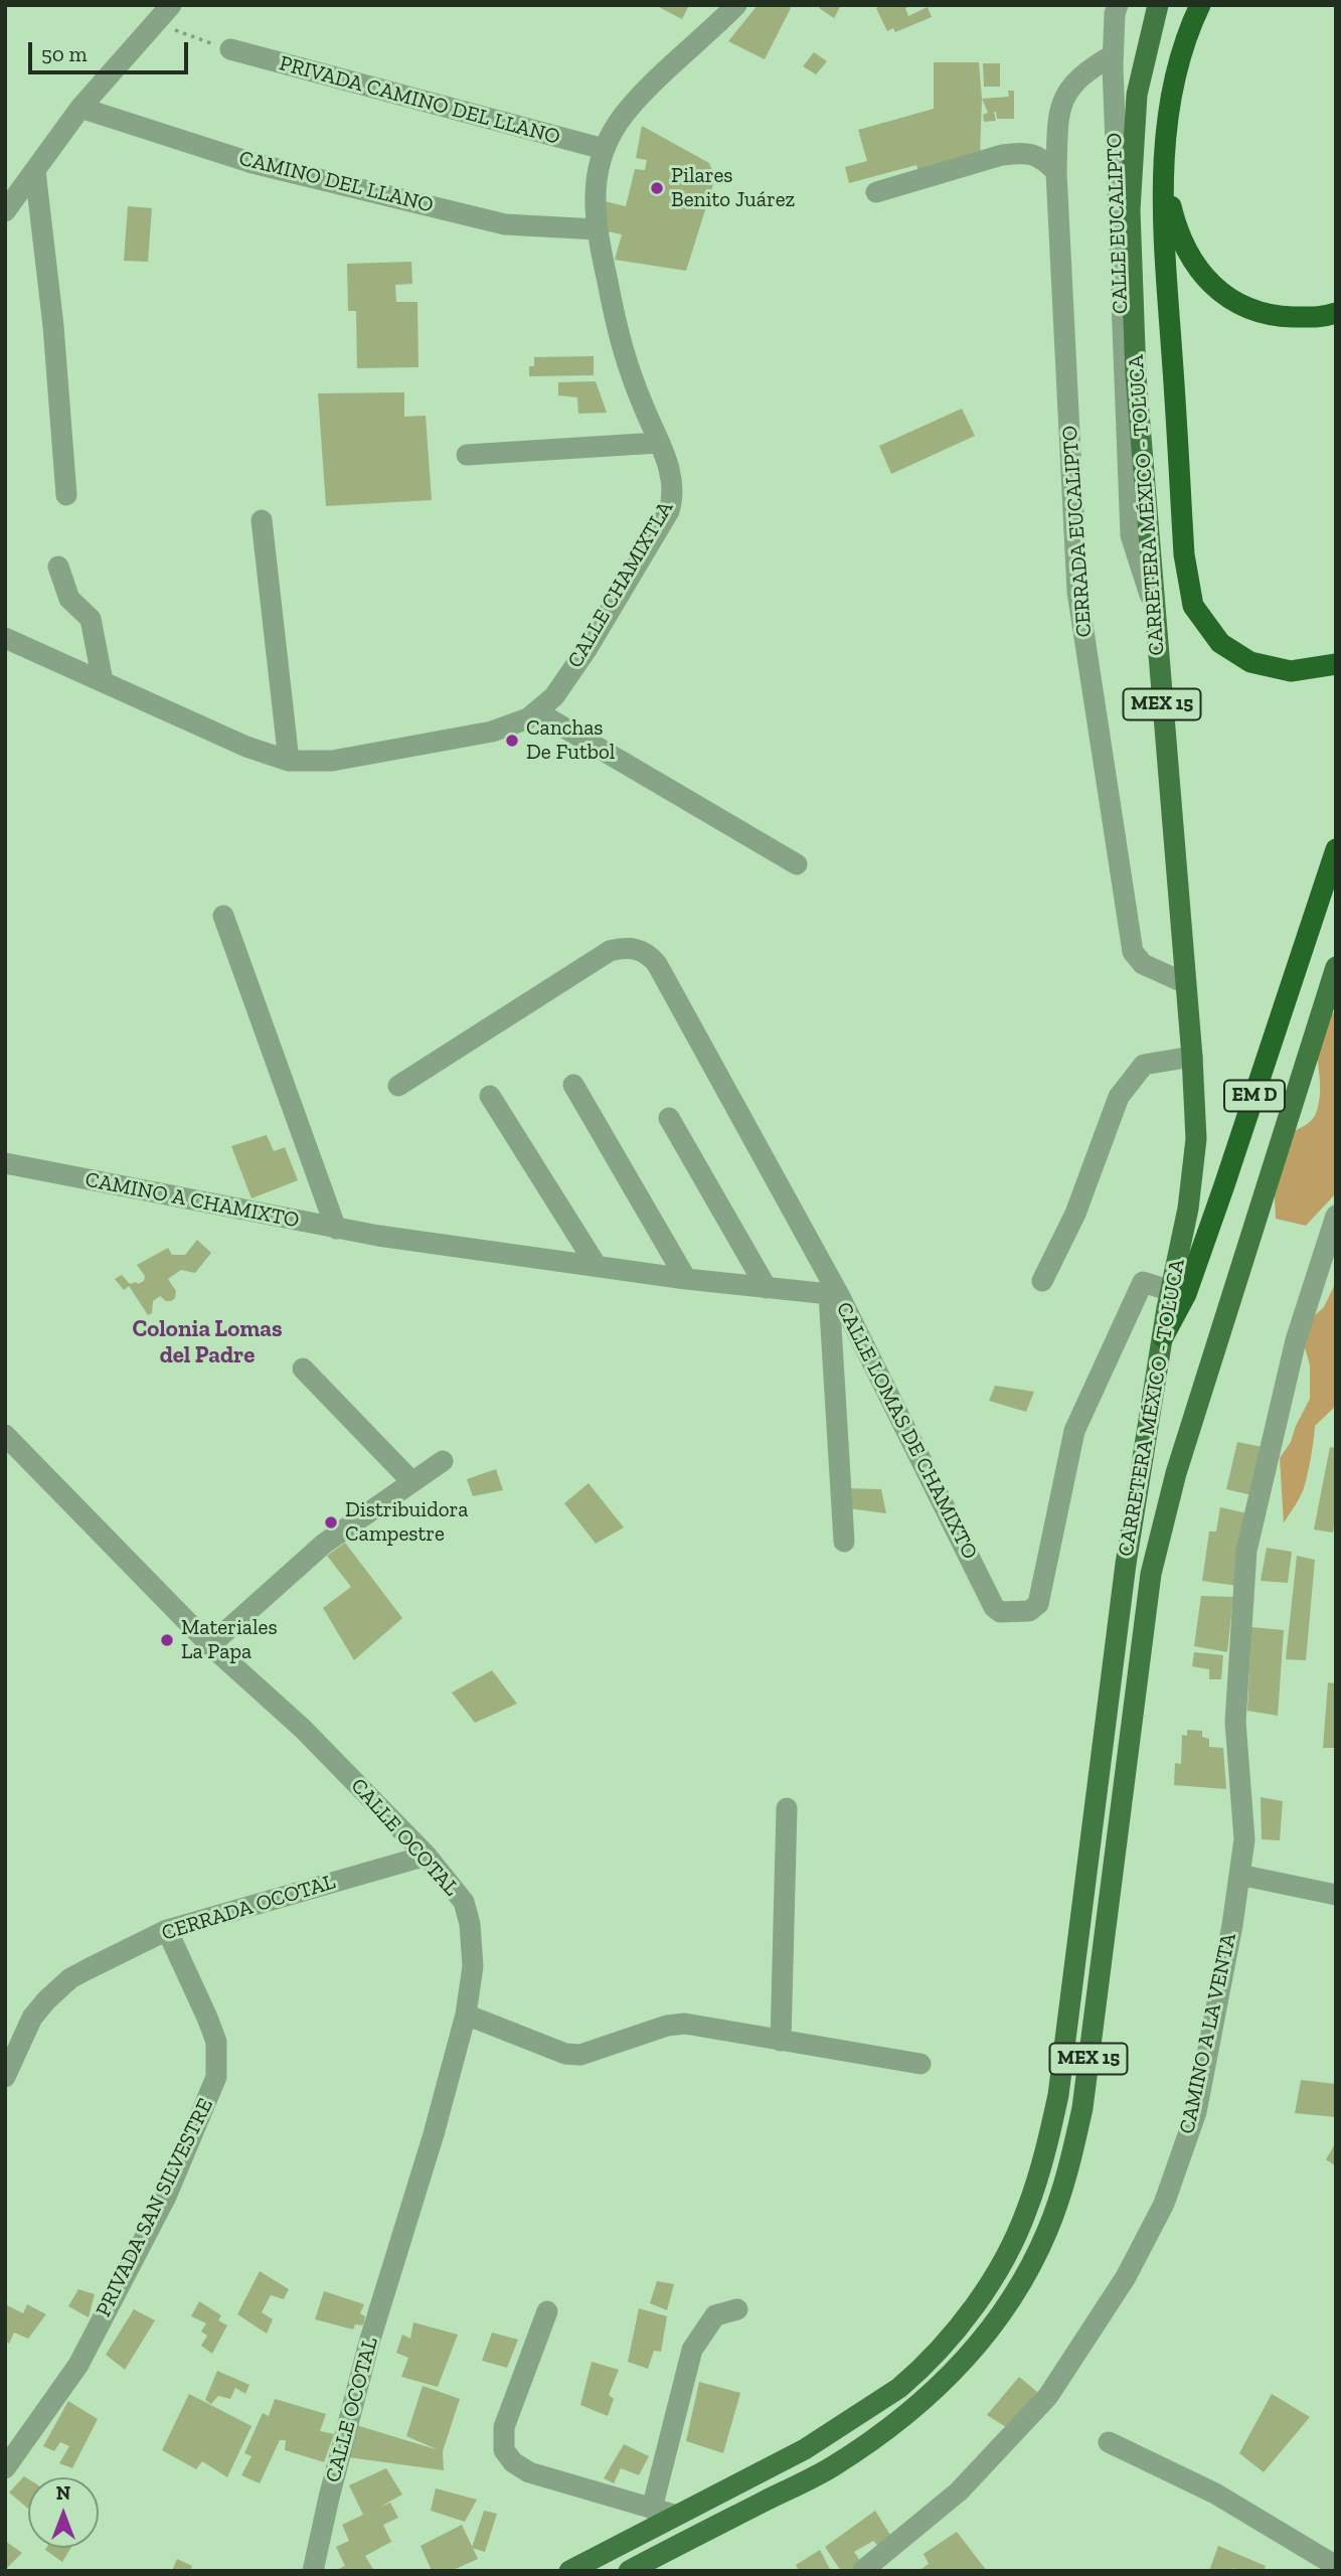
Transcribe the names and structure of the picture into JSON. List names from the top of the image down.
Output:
{
  "streets": {
    "highway": ["EM D"],
    "main road": ["CARRETERA MÉXICO - TOLUCA", "MEX 15"],
    "street": [
      "PRIVADA CAMINO DEL LLANO",
      "CAMINO DEL LLANO",
      "CALLE EUCALIPTO",
      "CERRADA EUCALIPTO",
      "CALLE CHAMIXTLA",
      "CAMINO A CHAMIXTO",
      "CALLE LOMAS DE CHAMIXTO",
      "CALLE OCOTAL",
      "CERRADA OCOTAL",
      "CAMINO A LA VENTA",
      "PRIVADA SAN SILVESTRE"
    ]
  },
  "crossings": [
    ["PRIVADA CAMINO DEL LLANO", "CALLE CHAMIXTLA"],
    ["CAMINO DEL LLANO", "CALLE CHAMIXTLA"],
    ["CALLE EUCALIPTO", "CARRETERA MÉXICO - TOLUCA"],
    ["CALLE EUCALIPTO", "CERRADA EUCALIPTO"],
    ["CARRETERA MÉXICO - TOLUCA", "CERRADA EUCALIPTO"],
    ["CARRETERA MÉXICO - TOLUCA", "EM D"],
    ["CARRETERA MÉXICO - TOLUCA", "CALLE LOMAS DE CHAMIXTO"],
    ["CAMINO A CHAMIXTO", "CALLE LOMAS DE CHAMIXTO"],
    ["CALLE OCOTAL", "CERRADA OCOTAL"],
    ["CERRADA OCOTAL", "PRIVADA SAN SILVESTRE"]
  ],
  "districts": ["Colonia Lomas del Padre"],
  "places": [
    "Pilares Benito Juárez",
    "Canchas De Futbol",
    "Distribuidora Campestre",
    "Materiales La Papa"
  ],
  "scale_bar": "50 m",
  "north": "top"
}
